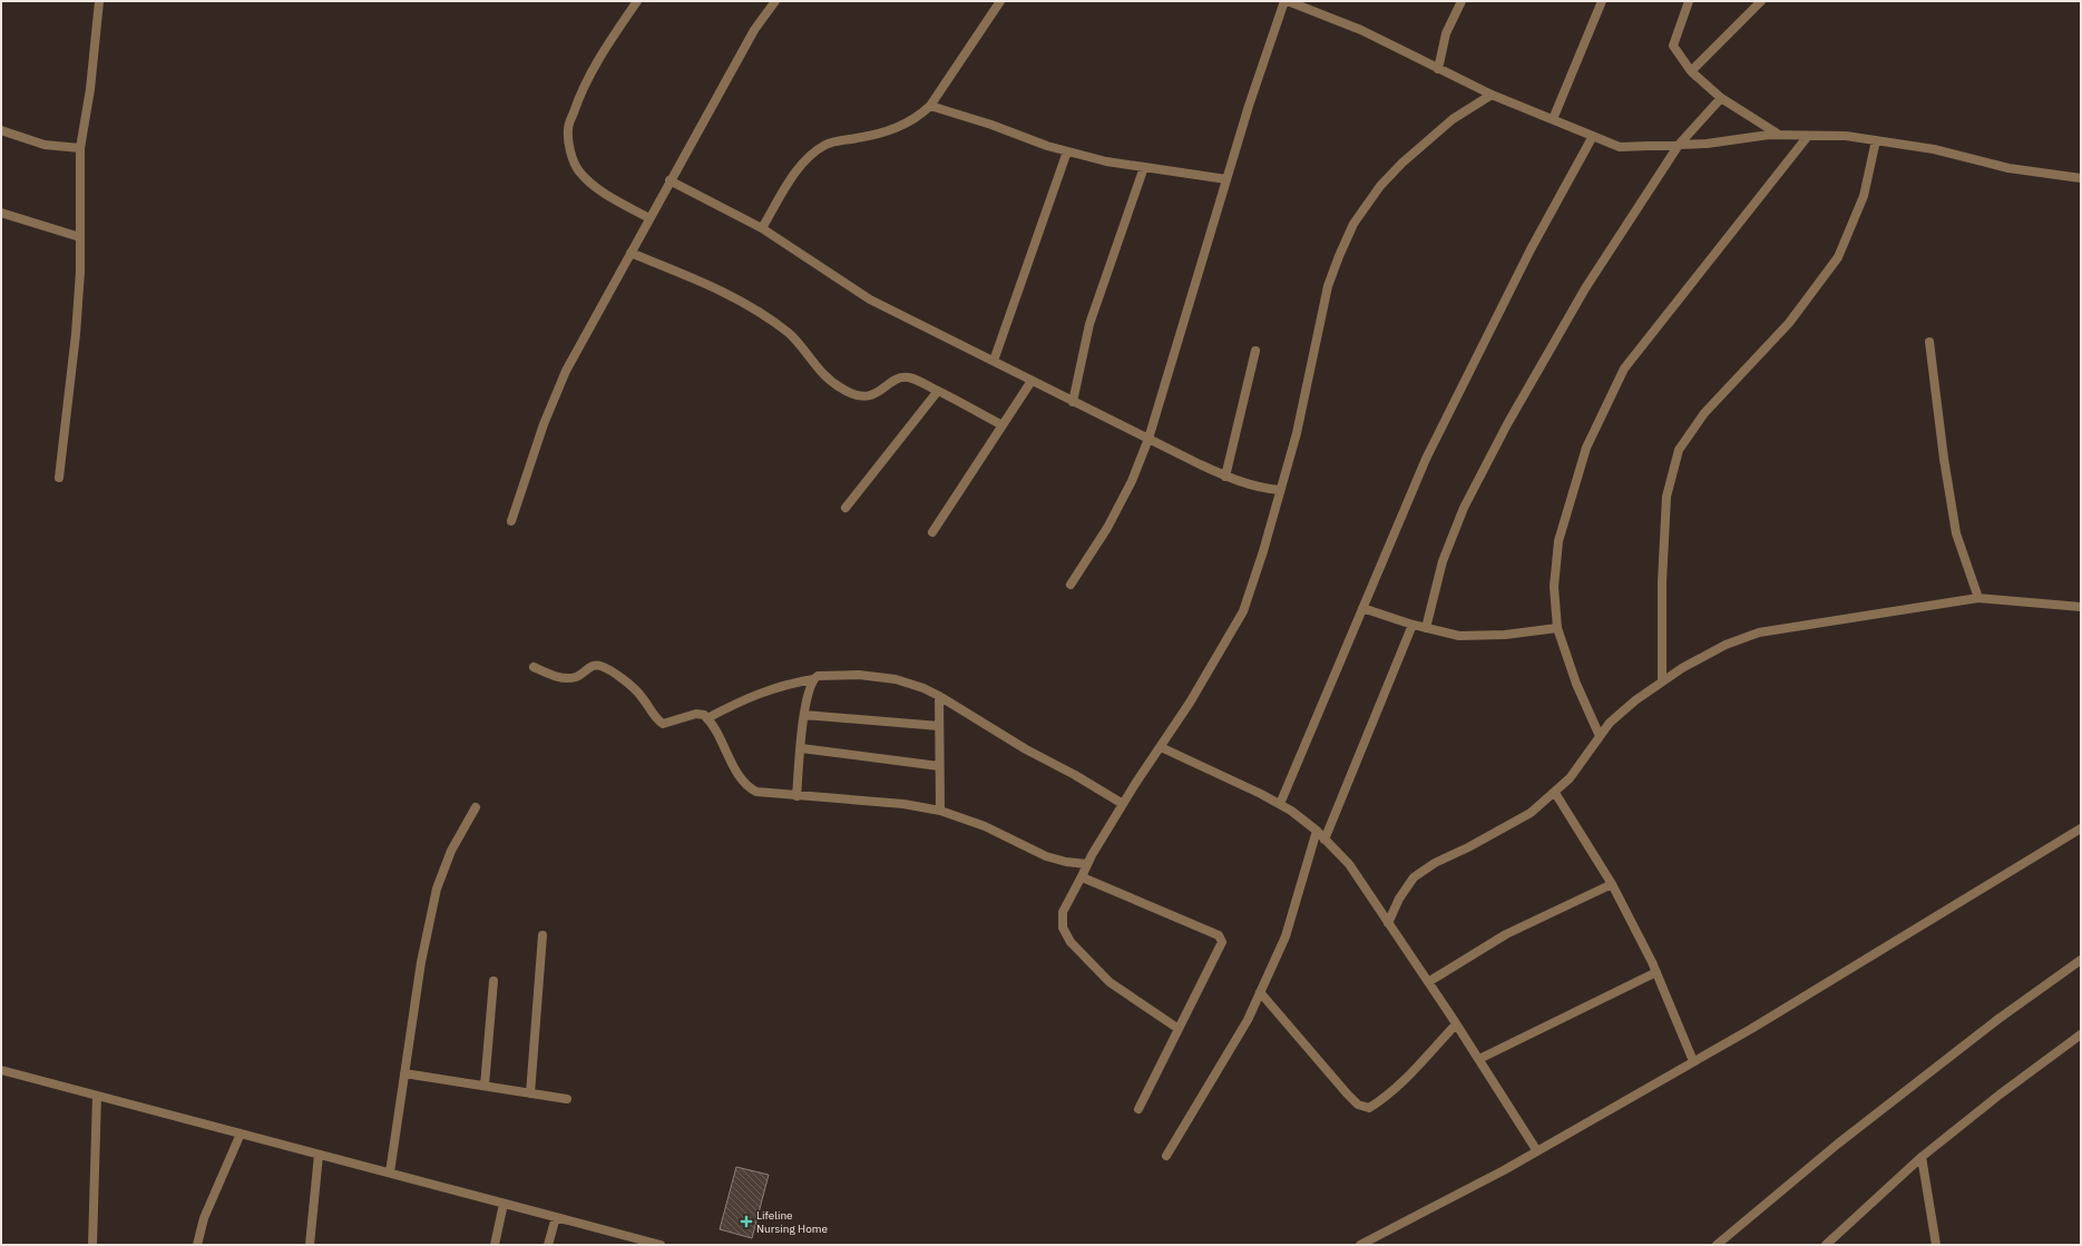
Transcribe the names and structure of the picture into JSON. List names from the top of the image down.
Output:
{
  "places": {
    "health": ["Lifeline Nursing Home"]
  }
}
